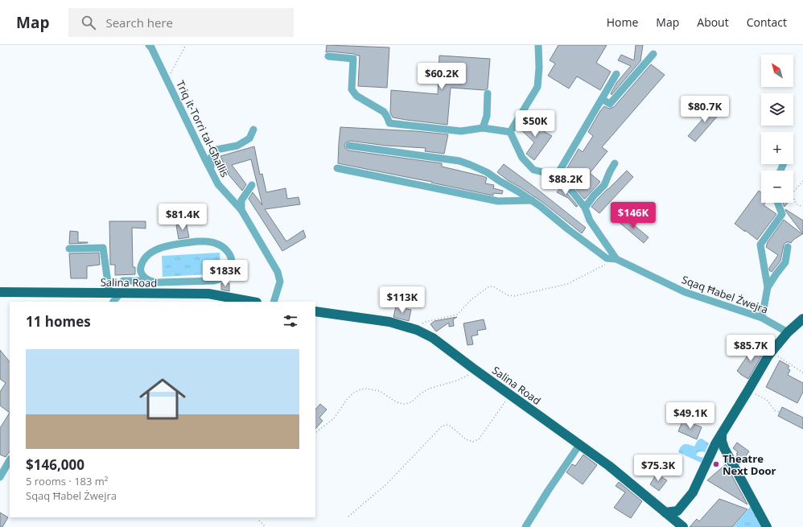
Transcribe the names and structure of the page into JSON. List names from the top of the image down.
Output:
{
  "streets": {
    "main road": ["Salina Road"],
    "street": ["Triq it-Torri tal-Għallis", "Sqaq Ħabel Żwejra"]
  },
  "places": ["Theatre Next Door"],
  "north": "top left",
  "page": {
    "header": "Map",
    "search": "Search here",
    "nav": [
      "Home",
      "Map",
      "About",
      "Contact"
    ],
    "map_buttons": ["+", "−"],
    "price": [
      "$60.2K",
      "$80.7K",
      "$50K",
      "$88.2K",
      "$146K",
      "$81.4K",
      "$183K",
      "$113K",
      "$85.7K",
      "$49.1K",
      "$75.3K"
    ],
    "heading": "11 homes",
    "list": [
      {
        "name": "$146,000",
        "note": "5 rooms · 183 m² · Sqaq Ħabel Żwejra"
      }
    ]
  }
}
